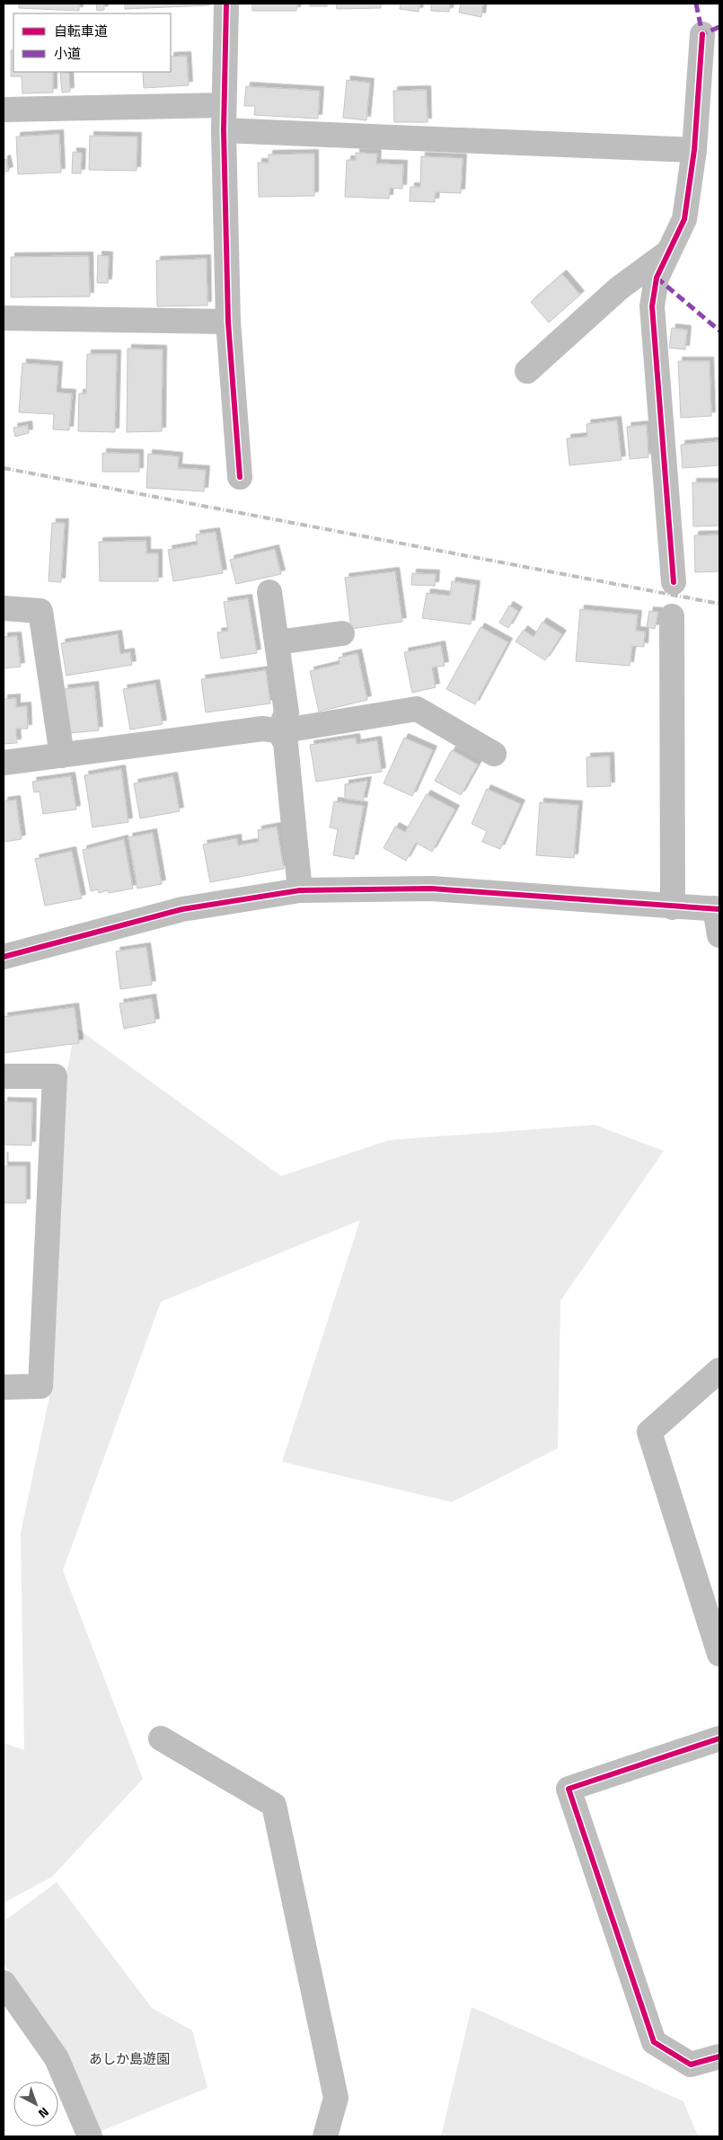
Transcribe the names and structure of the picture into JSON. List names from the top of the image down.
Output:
{
  "parks": ["あしか島遊園"],
  "legend": ["自転車道", "小道"],
  "north": "bottom right"
}
